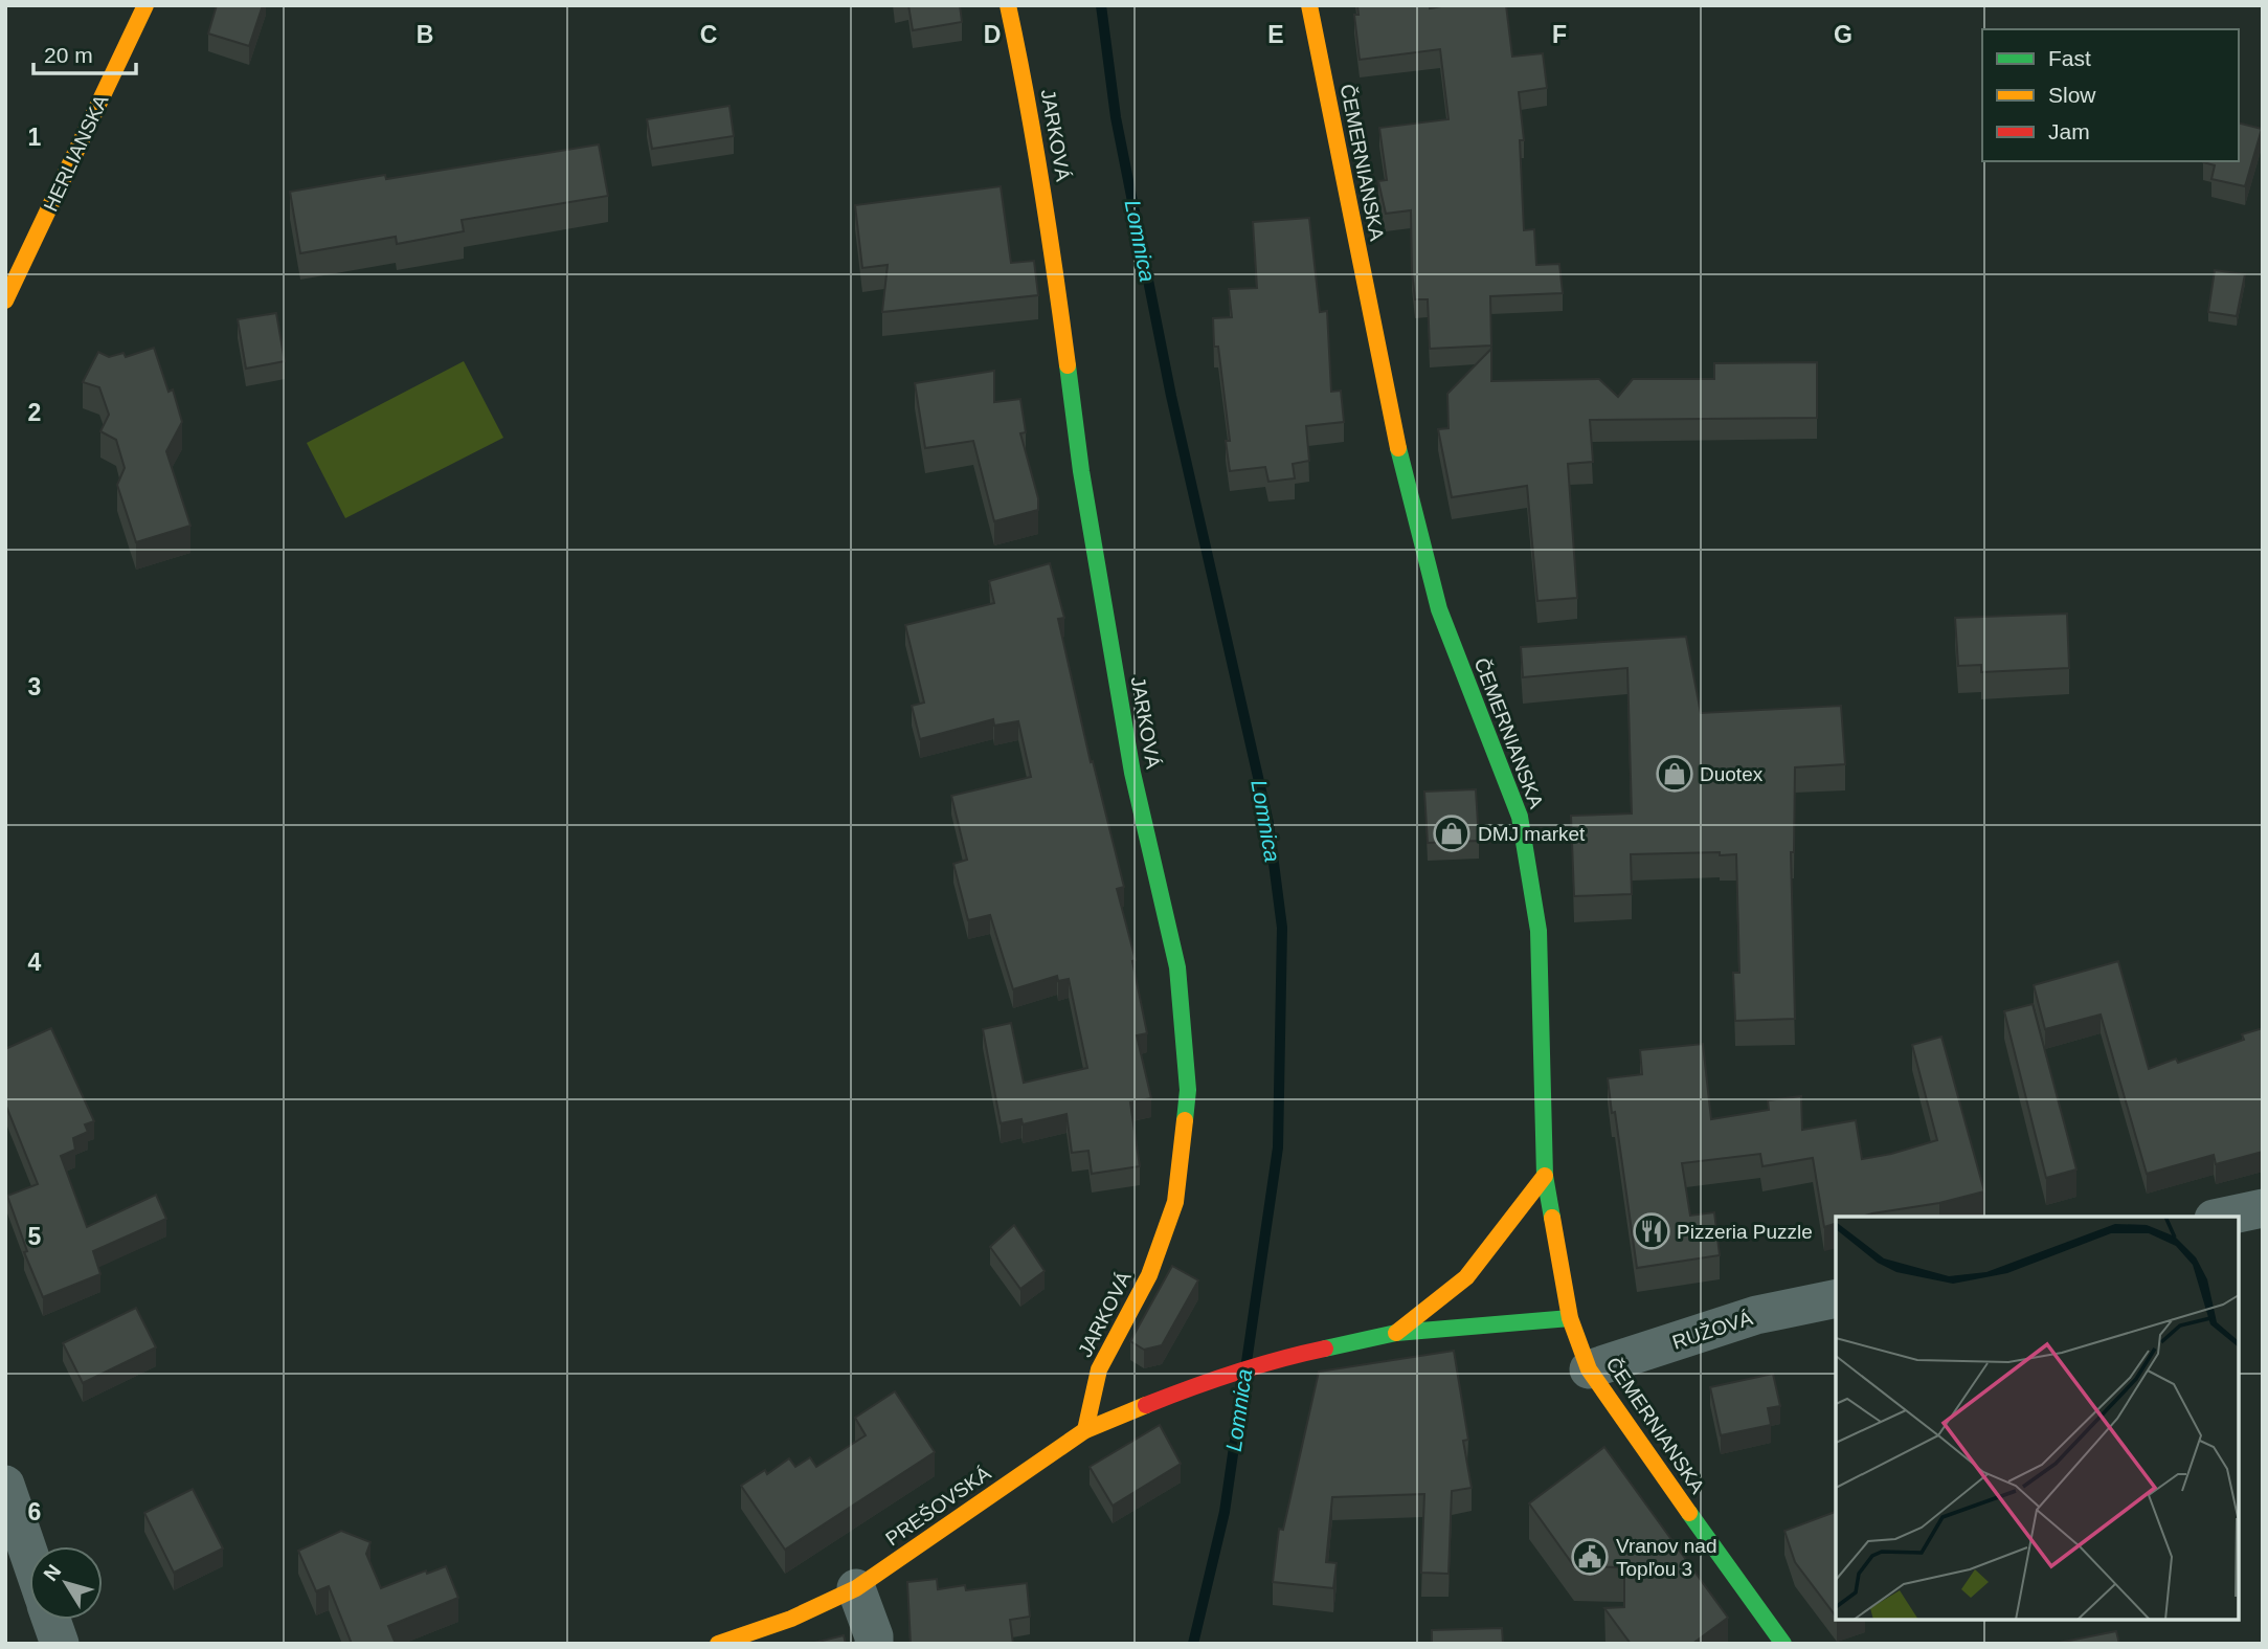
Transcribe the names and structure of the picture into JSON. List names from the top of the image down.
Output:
{
  "streets": {
    "main road": [
      "JARKOVÁ",
      "HERLIANSKA",
      "ČEMERNIANSKA",
      "PREŠOVSKÁ"
    ],
    "street": ["RUŽOVÁ"]
  },
  "crossings": [
    ["JARKOVÁ", "PREŠOVSKÁ"],
    ["ČEMERNIANSKA", "RUŽOVÁ"],
    ["ČEMERNIANSKA", "PREŠOVSKÁ"]
  ],
  "water": ["Lomnica"],
  "places": {
    "shop": ["Duotex", "DMJ market"],
    "restaurant": ["Pizzeria Puzzle"],
    "public building": ["Vranov nad Topľou 3"]
  },
  "legend": ["Fast", "Slow", "Jam"],
  "scale_bar": "20 m",
  "north": "top left",
  "grid": {
    "columns": [
      "B",
      "C",
      "D",
      "E",
      "F",
      "G"
    ],
    "rows": [
      "1",
      "2",
      "3",
      "4",
      "5",
      "6"
    ]
  }
}
